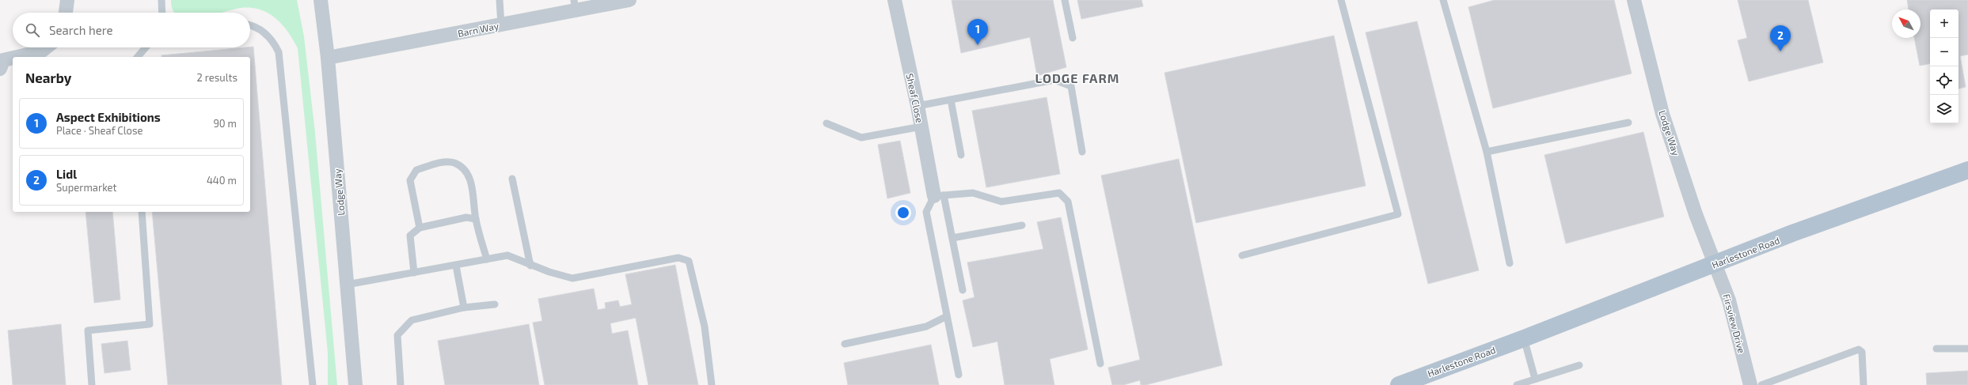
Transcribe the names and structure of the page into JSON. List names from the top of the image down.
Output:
{
  "streets": {
    "main road": ["Harlestone Road"],
    "street": [
      "Barn Way",
      "Sheaf Close",
      "Lodge Way",
      "Firsview Drive"
    ]
  },
  "crossings": [
    ["Barn Way", "Lodge Way"],
    ["Lodge Way", "Harlestone Road"],
    ["Lodge Way", "Firsview Drive"],
    ["Harlestone Road", "Firsview Drive"]
  ],
  "districts": ["LODGE FARM"],
  "north": "top left",
  "page": {
    "map_buttons": ["+", "−"],
    "search": "Search here",
    "pins": ["1", "2"],
    "heading": ["Nearby", "2 results"],
    "list": [
      {
        "mark": "1",
        "name": "Aspect Exhibitions",
        "note": "Place · Sheaf Close",
        "value": "90 m"
      },
      {
        "mark": "2",
        "name": "Lidl",
        "note": "Supermarket",
        "value": "440 m"
      }
    ]
  }
}
